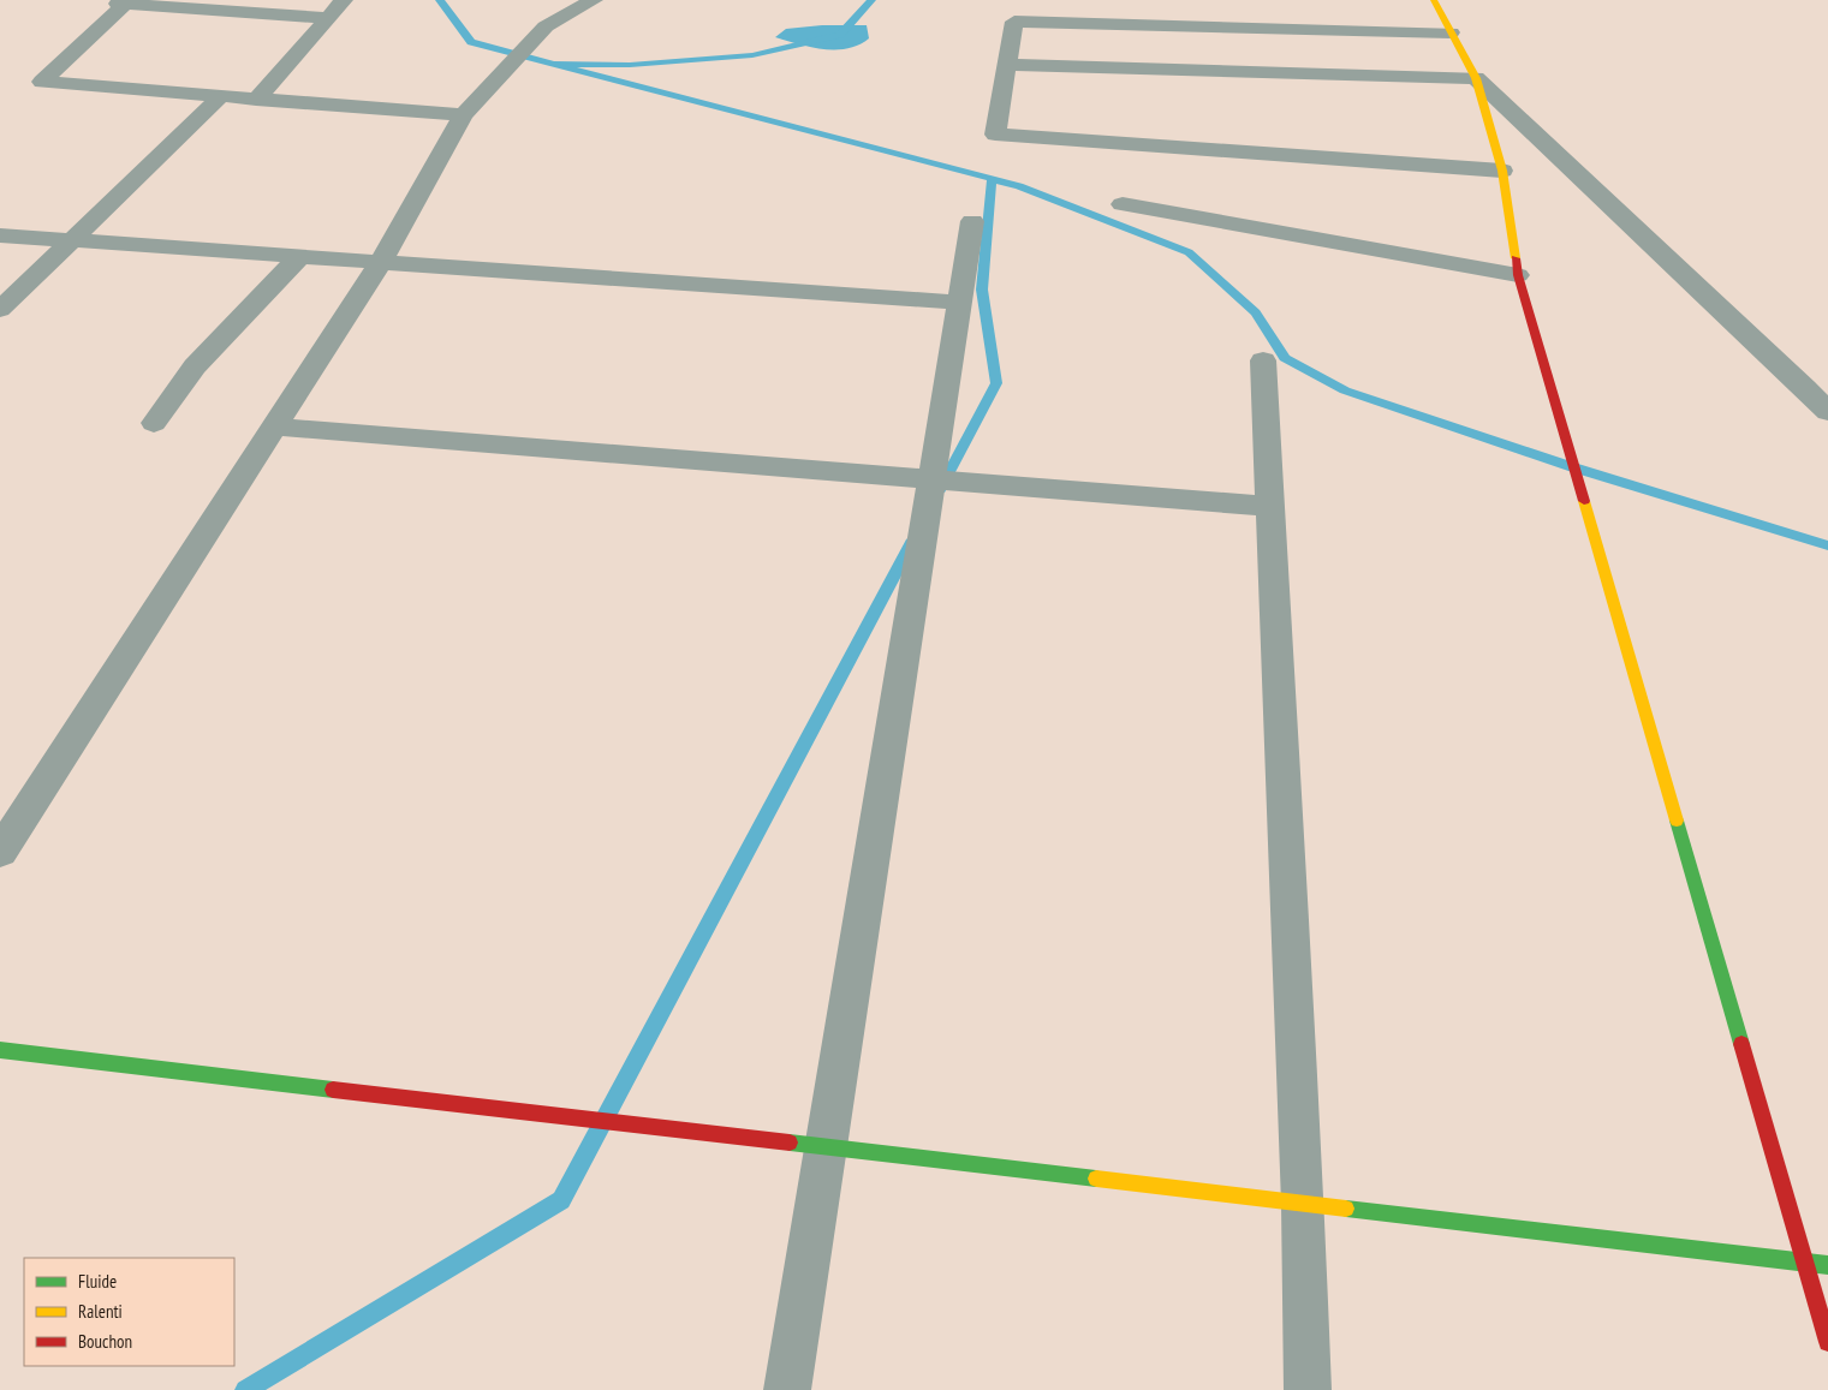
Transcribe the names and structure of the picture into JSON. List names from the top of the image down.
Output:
{
  "legend": ["Fluide", "Ralenti", "Bouchon"]
}
